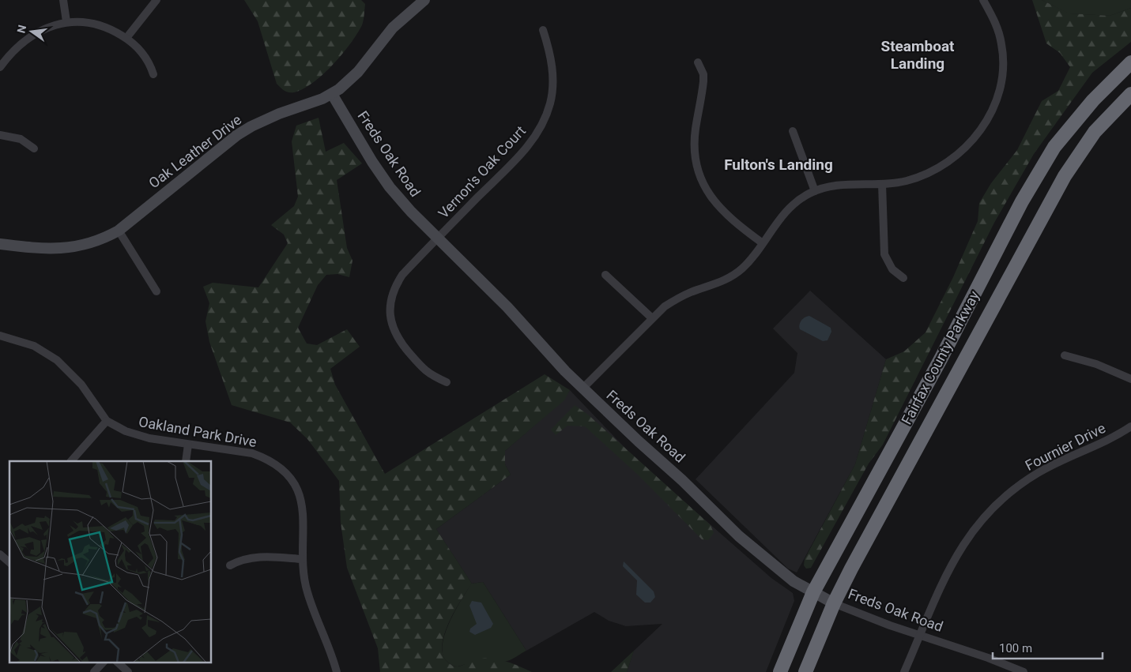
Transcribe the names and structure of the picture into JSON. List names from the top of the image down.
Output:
{
  "streets": {
    "highway": ["Fairfax County Parkway"],
    "street": [
      "Oak Leather Drive",
      "Freds Oak Road",
      "Vernon's Oak Court",
      "Oakland Park Drive",
      "Fournier Drive"
    ]
  },
  "crossings": [
    ["Oak Leather Drive", "Freds Oak Road"],
    ["Freds Oak Road", "Vernon's Oak Court"],
    ["Freds Oak Road", "Fairfax County Parkway"],
    ["Freds Oak Road", "Fournier Drive"]
  ],
  "districts": ["Steamboat Landing", "Fulton's Landing"],
  "scale_bar": "100 m",
  "north": "left"
}
